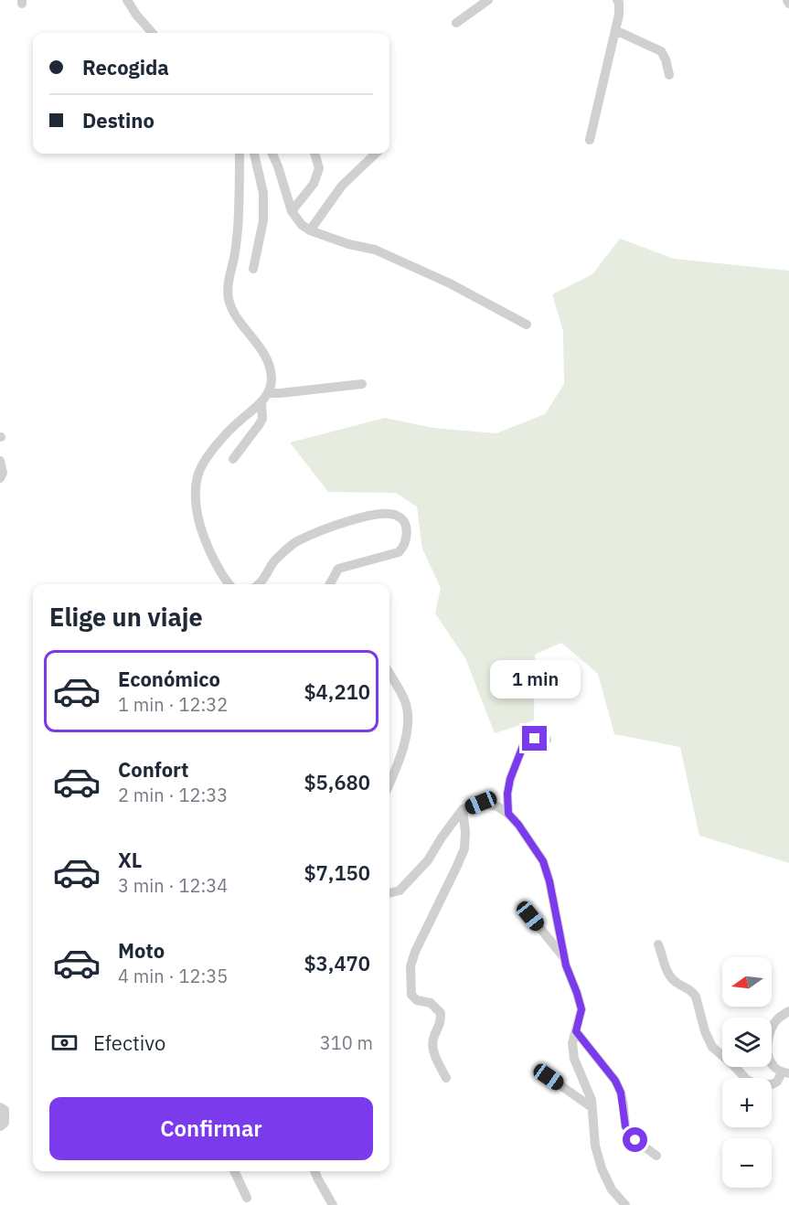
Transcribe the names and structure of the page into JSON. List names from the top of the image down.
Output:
{
  "north": "left",
  "page": {
    "banner": ["Recogida", "Destino"],
    "heading": "Elige un viaje",
    "list": [
      {
        "name": "Económico",
        "note": "1 min · 12:32",
        "value": "$4,210"
      },
      {
        "name": "Confort",
        "note": "2 min · 12:33",
        "value": "$5,680"
      },
      {
        "name": "XL",
        "note": "3 min · 12:34",
        "value": "$7,150"
      },
      {
        "name": "Moto",
        "note": "4 min · 12:35",
        "value": "$3,470"
      }
    ],
    "bubble": "1 min",
    "map_buttons": ["+", "−"],
    "pay": ["Efectivo", "310 m"],
    "buttons": "Confirmar"
  }
}
